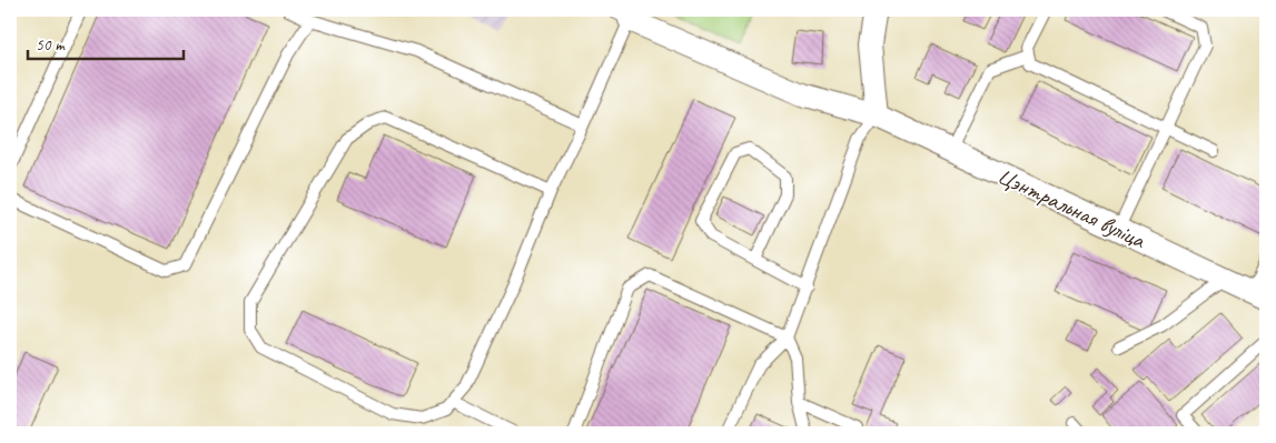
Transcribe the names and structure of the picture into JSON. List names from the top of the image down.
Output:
{
  "streets": {
    "street": ["Цэнтральная вуліца"]
  },
  "scale_bar": "50 m"
}
